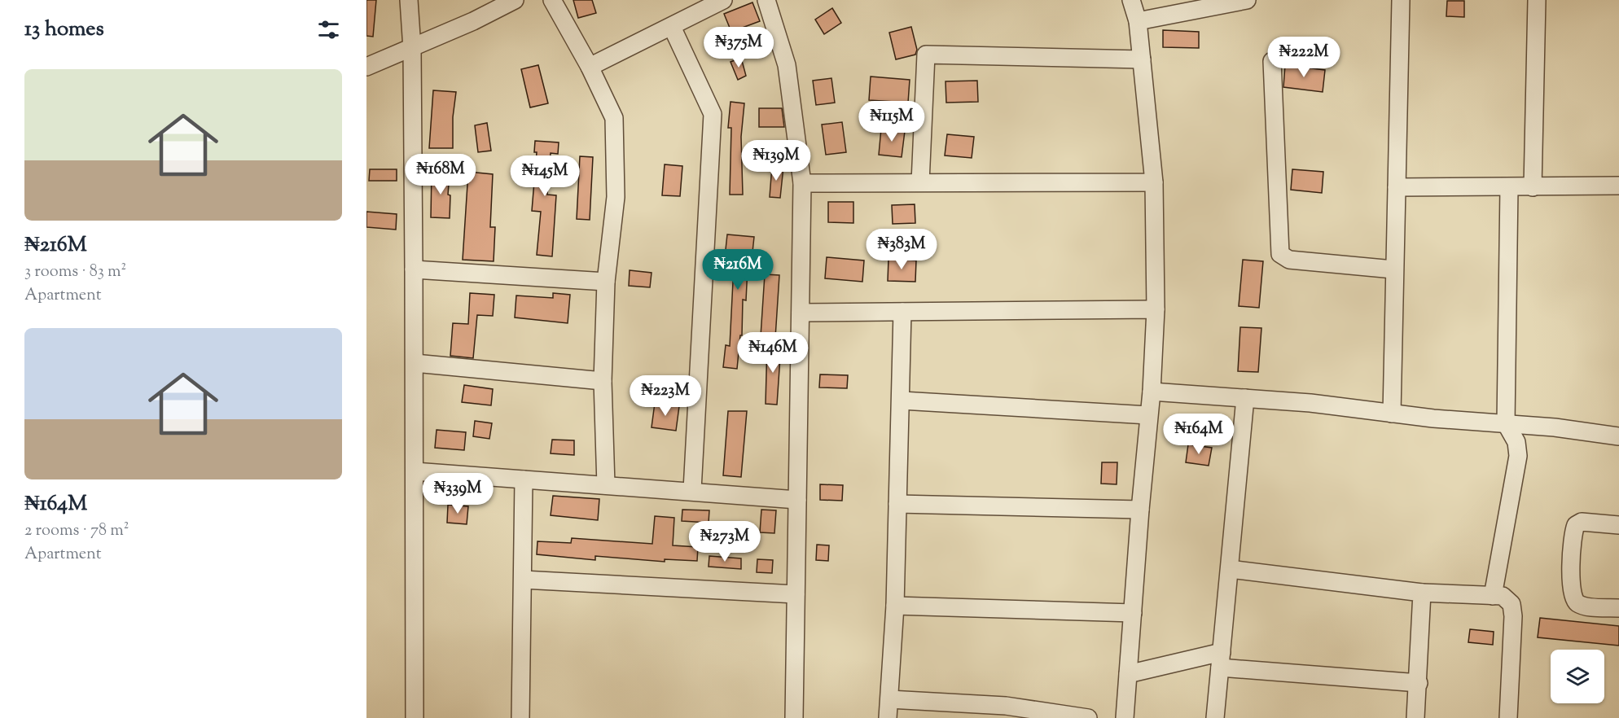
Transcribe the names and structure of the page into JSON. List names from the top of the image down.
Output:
{
  "page": {
    "heading": "13 homes",
    "price": [
      "₦375M",
      "₦222M",
      "₦115M",
      "₦139M",
      "₦168M",
      "₦145M",
      "₦383M",
      "₦216M",
      "₦146M",
      "₦223M",
      "₦164M",
      "₦339M",
      "₦273M"
    ],
    "list": [
      {
        "name": "₦216M",
        "note": "3 rooms · 83 m² · Apartment"
      },
      {
        "name": "₦164M",
        "note": "2 rooms · 78 m² · Apartment"
      }
    ]
  }
}
